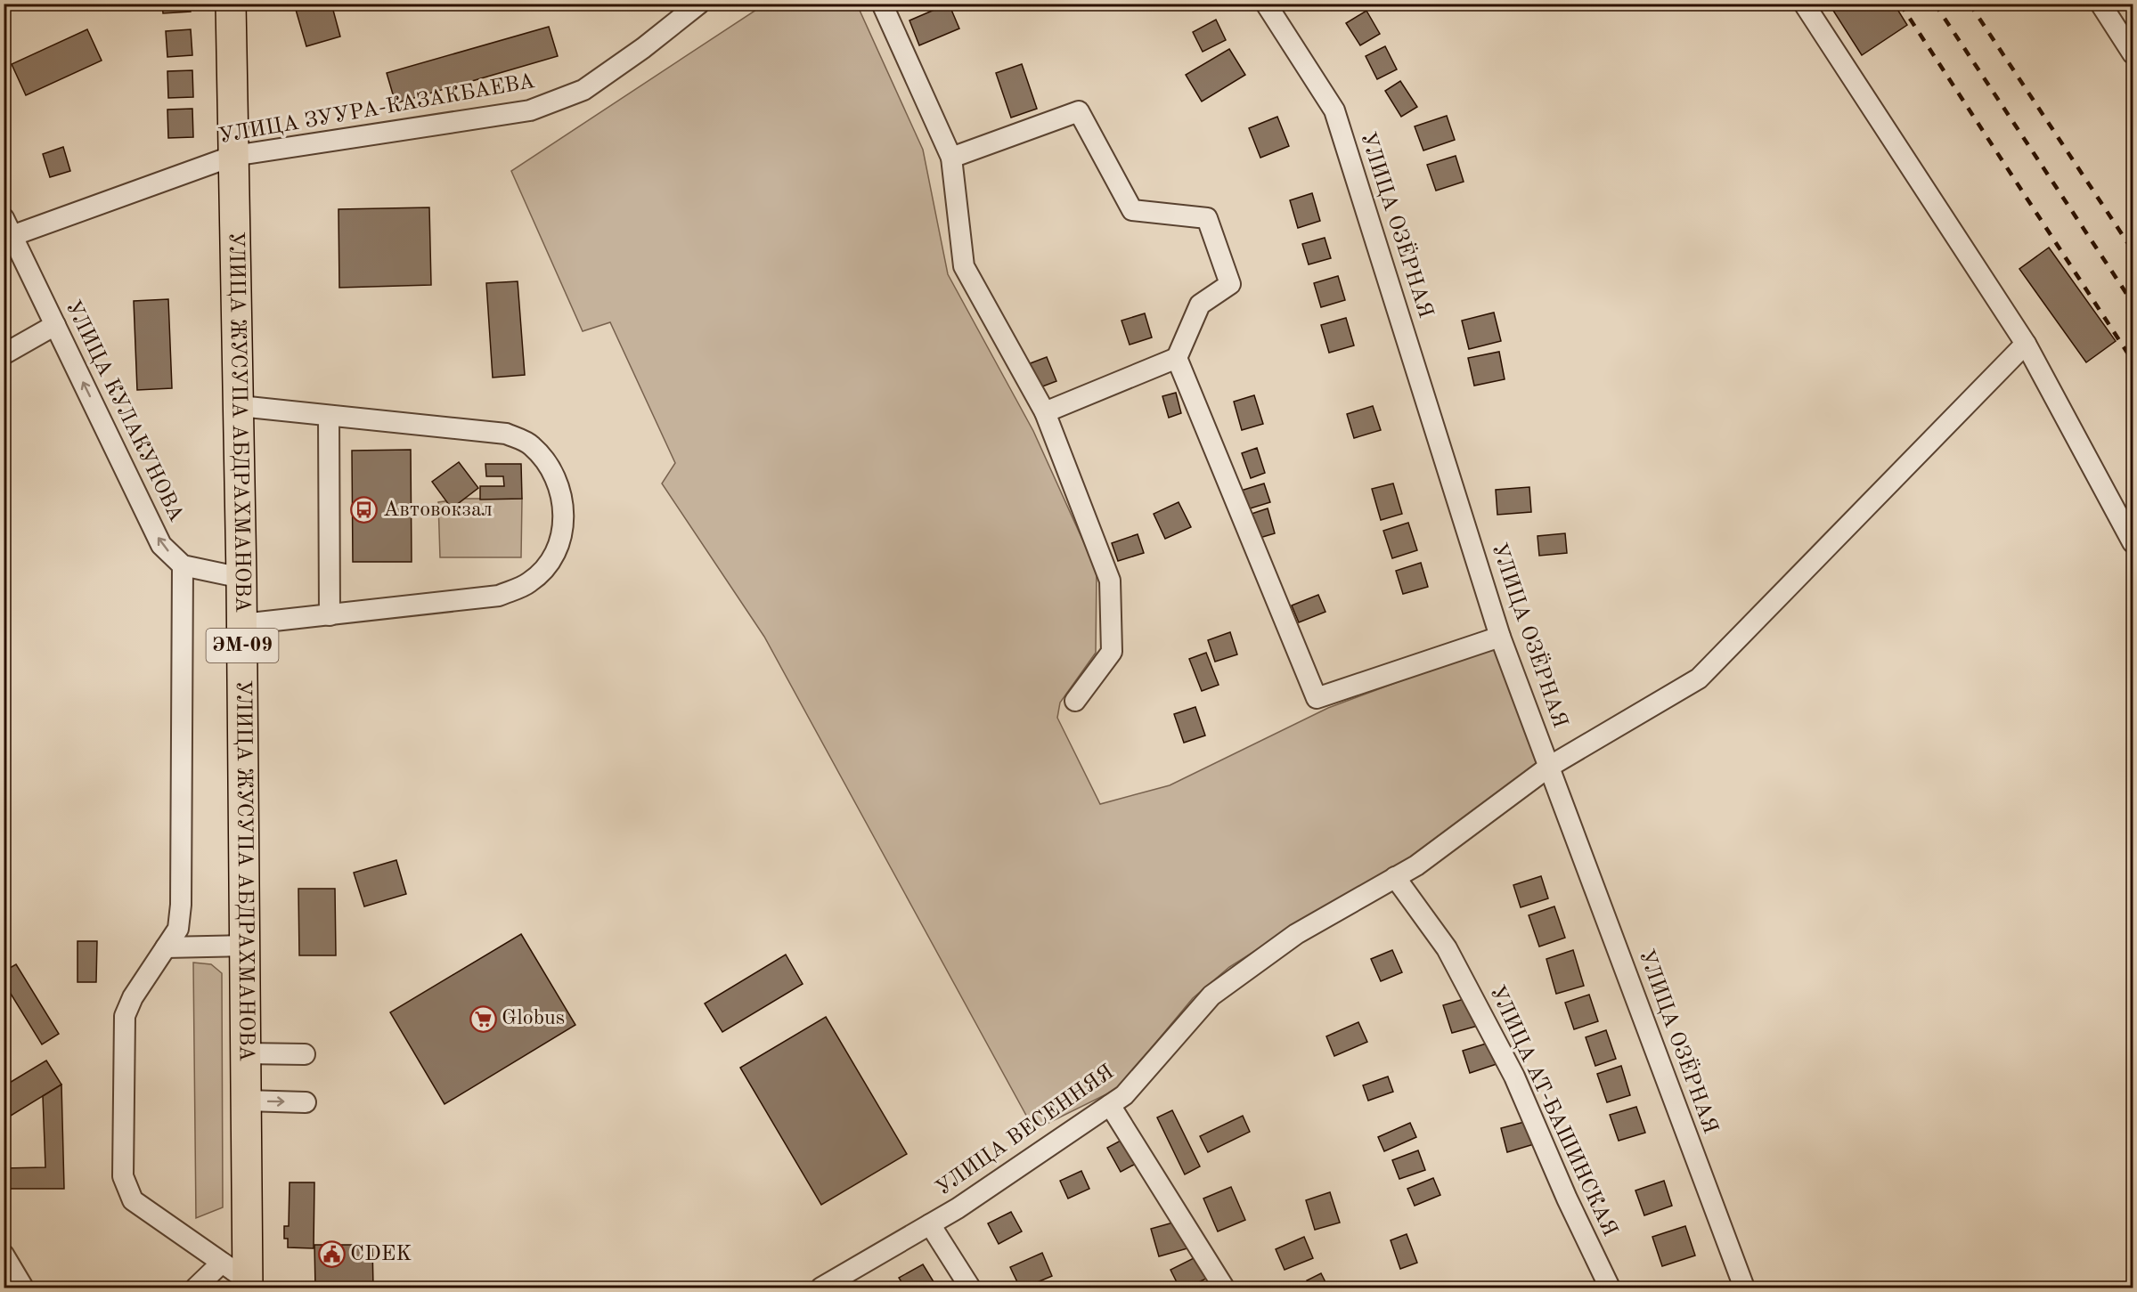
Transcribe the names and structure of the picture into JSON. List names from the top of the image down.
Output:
{
  "streets": {
    "highway": ["УЛИЦА ЖУСУПА АБДРАХМАНОВА", "ЭМ-09"],
    "street": [
      "УЛИЦА ЗУУРА-КАЗАКБАЕВА",
      "УЛИЦА ОЗЁРНАЯ",
      "УЛИЦА КУЛАКУНОВА",
      "УЛИЦА АТ-БАШИНСКАЯ",
      "УЛИЦА ВЕСЕННЯЯ"
    ]
  },
  "crossings": [
    ["УЛИЦА ЗУУРА-КАЗАКБАЕВА", "УЛИЦА КУЛАКУНОВА"],
    ["УЛИЦА ЗУУРА-КАЗАКБАЕВА", "УЛИЦА ЖУСУПА АБДРАХМАНОВА"],
    ["УЛИЦА ОЗЁРНАЯ", "УЛИЦА ВЕСЕННЯЯ"],
    ["УЛИЦА АТ-БАШИНСКАЯ", "УЛИЦА ВЕСЕННЯЯ"]
  ],
  "one_way": ["УЛИЦА КУЛАКУНОВА"],
  "places": {
    "bus stop": ["Автовокзал"],
    "supermarket": ["Globus"],
    "public building": ["CDEK"]
  }
}
